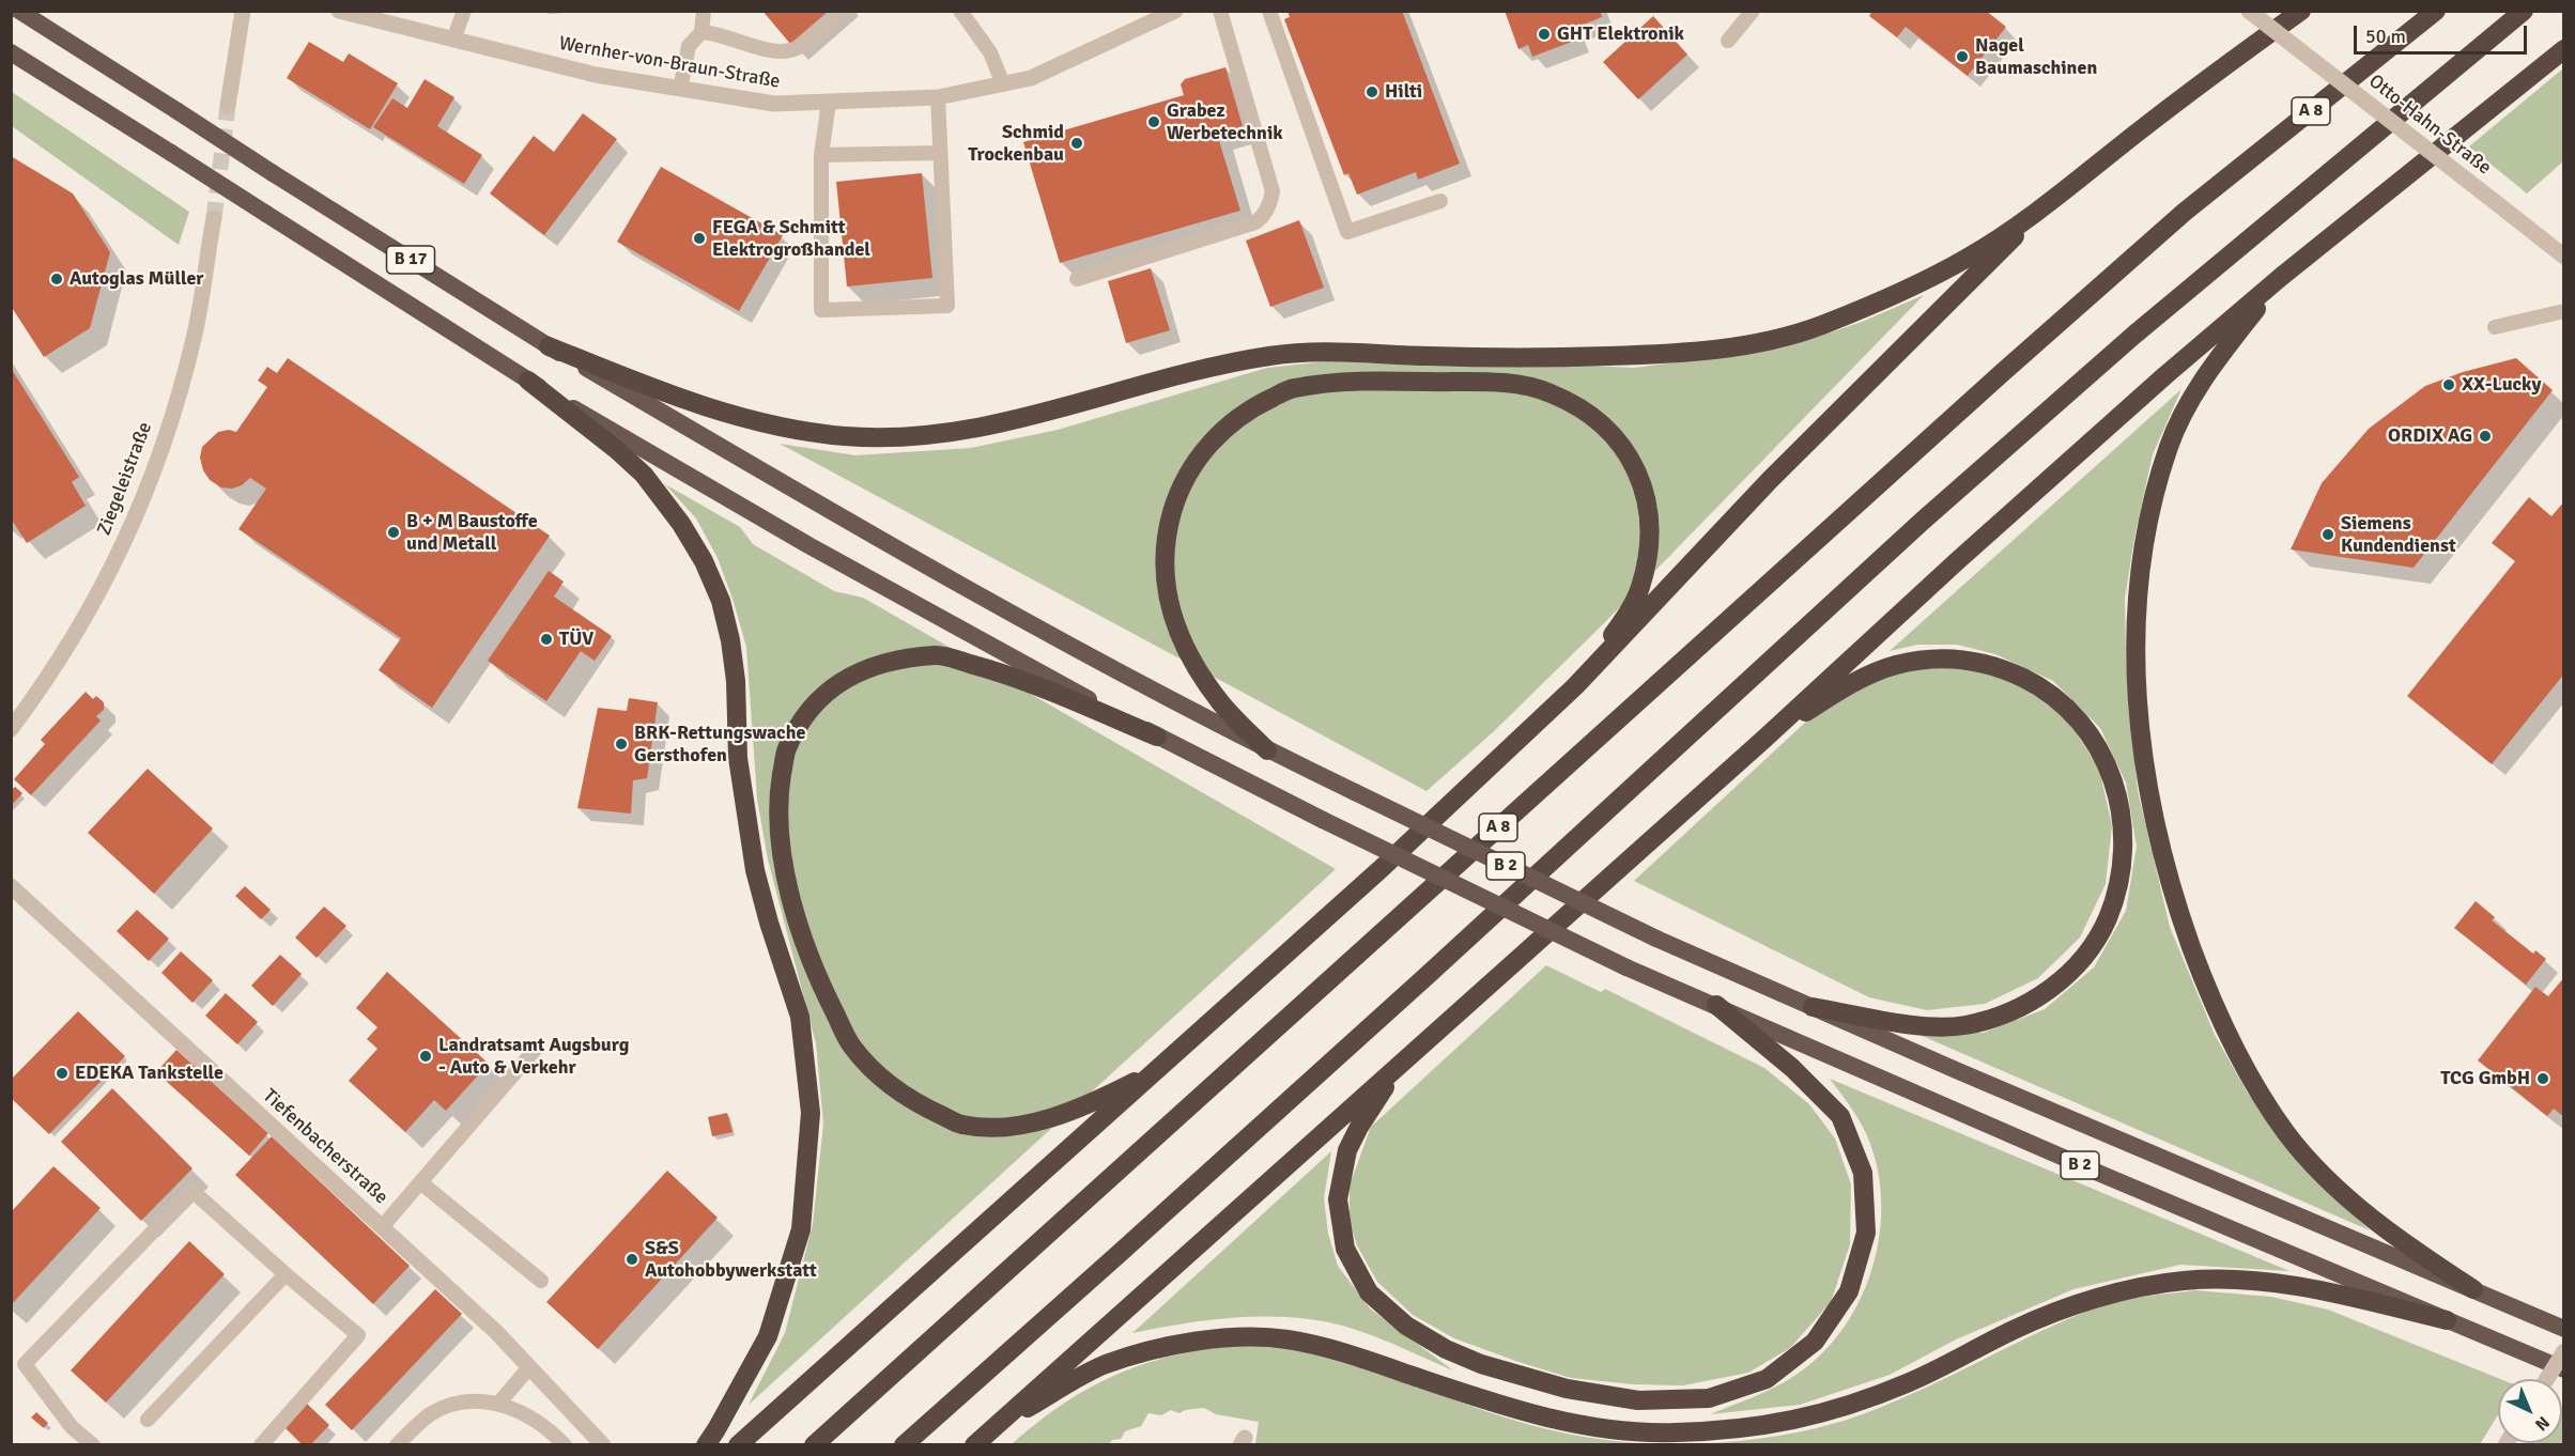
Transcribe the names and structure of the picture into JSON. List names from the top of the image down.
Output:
{
  "streets": {
    "highway": ["A 8", "B 17", "B 2"],
    "street": [
      "Wernher-von-Braun-Straße",
      "Otto-Hahn-Straße",
      "Ziegeleistraße",
      "Tiefenbacherstraße"
    ]
  },
  "places": [
    "GHT Elektronik",
    "Nagel Baumaschinen",
    "Hilti",
    "Grabez Werbetechnik",
    "Schmid Trockenbau",
    "FEGA & Schmitt Elektrogroßhandel",
    "Autoglas Müller",
    "XX-Lucky",
    "ORDIX AG",
    "B + M Baustoffe und Metall",
    "Siemens Kundendienst",
    "TÜV",
    "BRK-Rettungswache Gersthofen",
    "Landratsamt Augsburg - Auto & Verkehr",
    "EDEKA Tankstelle",
    "TCG GmbH",
    "S&S Autohobbywerkstatt"
  ],
  "scale_bar": "50 m",
  "north": "bottom right"
}
